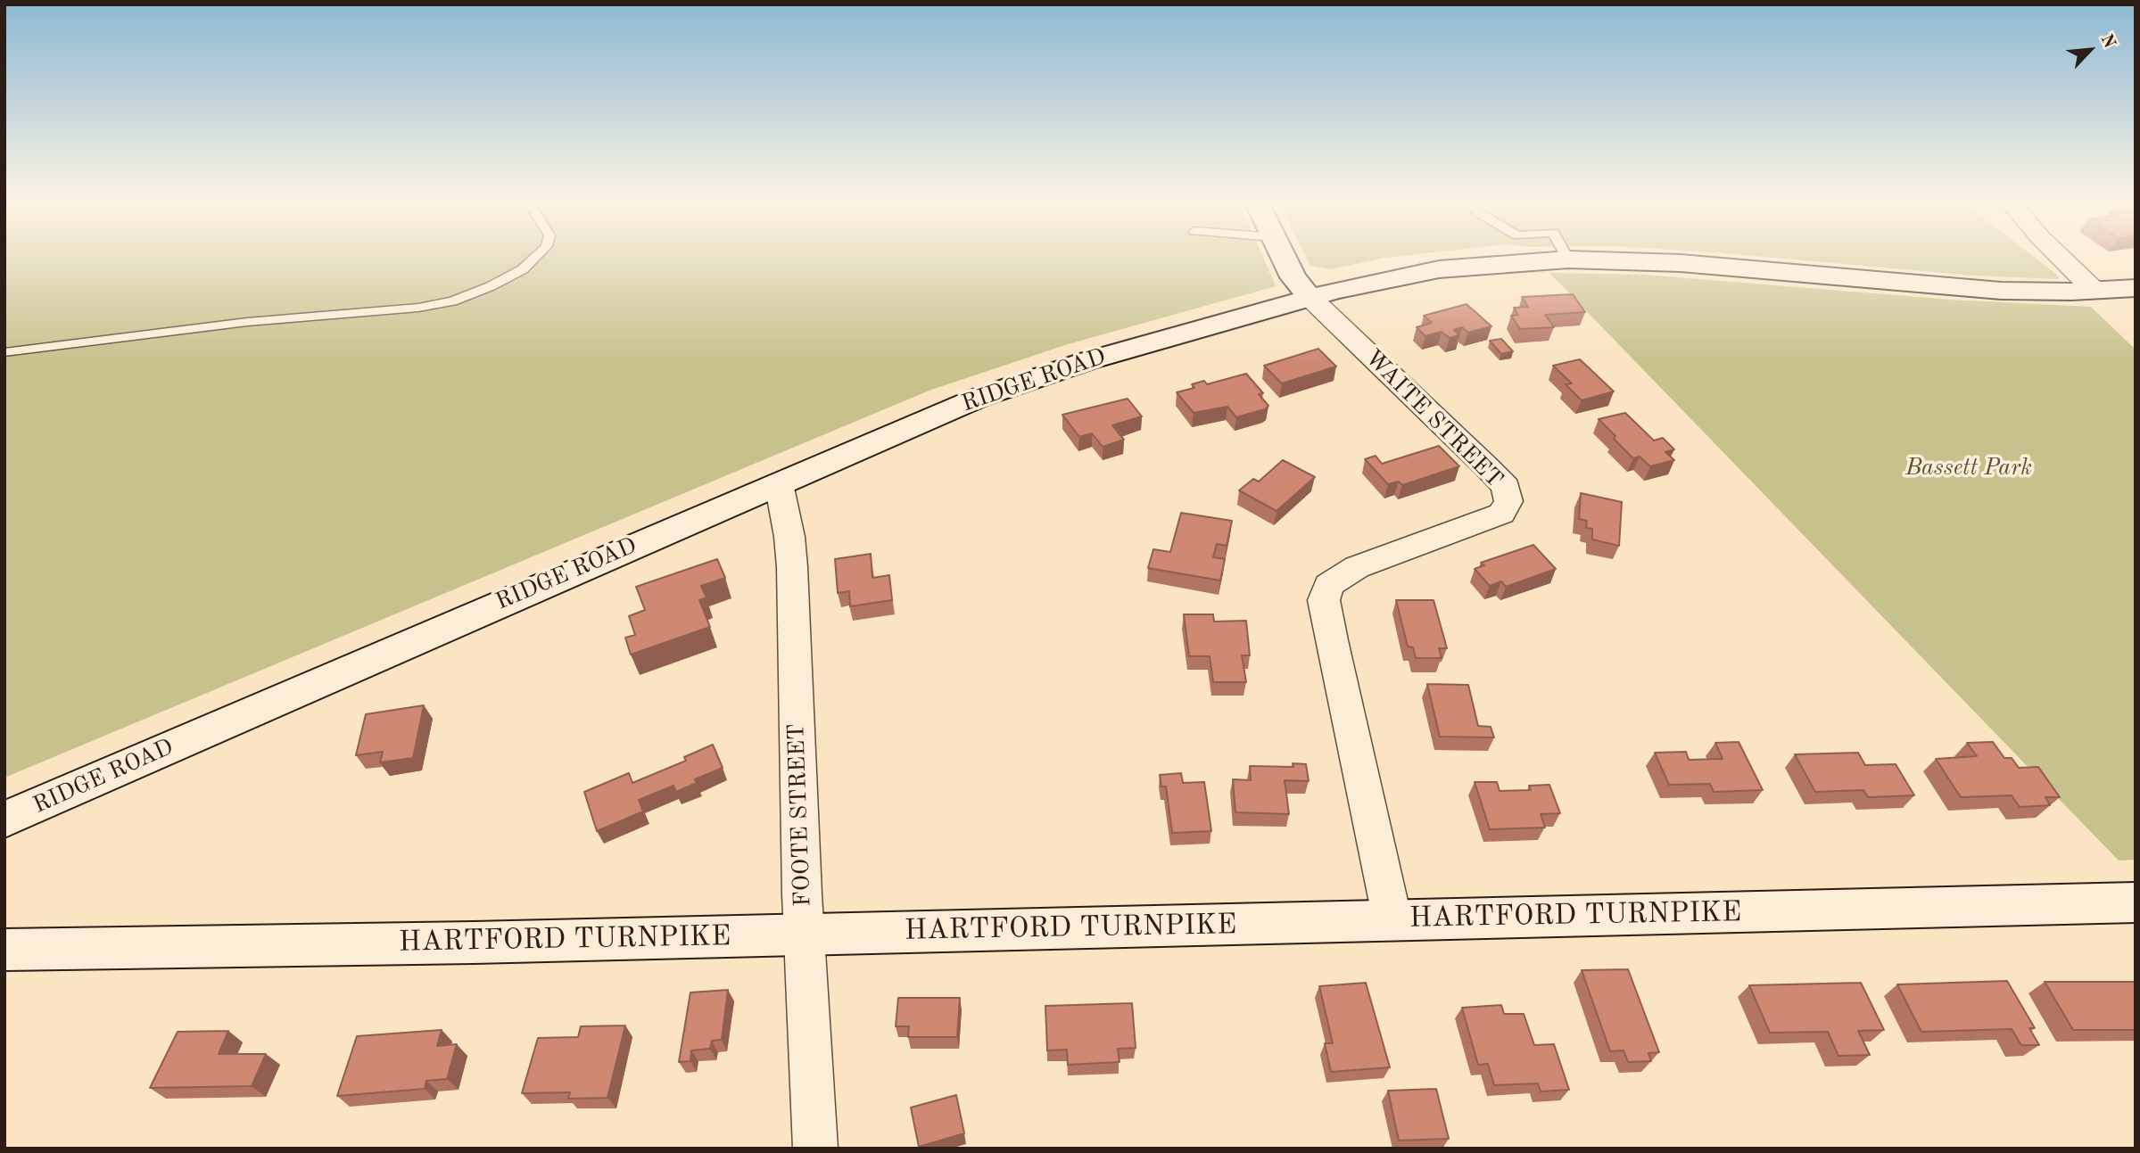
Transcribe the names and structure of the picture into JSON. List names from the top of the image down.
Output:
{
  "streets": {
    "main road": ["RIDGE ROAD", "WAITE STREET", "HARTFORD TURNPIKE"],
    "street": ["FOOTE STREET"]
  },
  "crossings": [
    ["RIDGE ROAD", "WAITE STREET"],
    ["RIDGE ROAD", "FOOTE STREET"],
    ["WAITE STREET", "HARTFORD TURNPIKE"],
    ["FOOTE STREET", "HARTFORD TURNPIKE"]
  ],
  "parks": ["Bassett Park"],
  "north": "top right"
}
